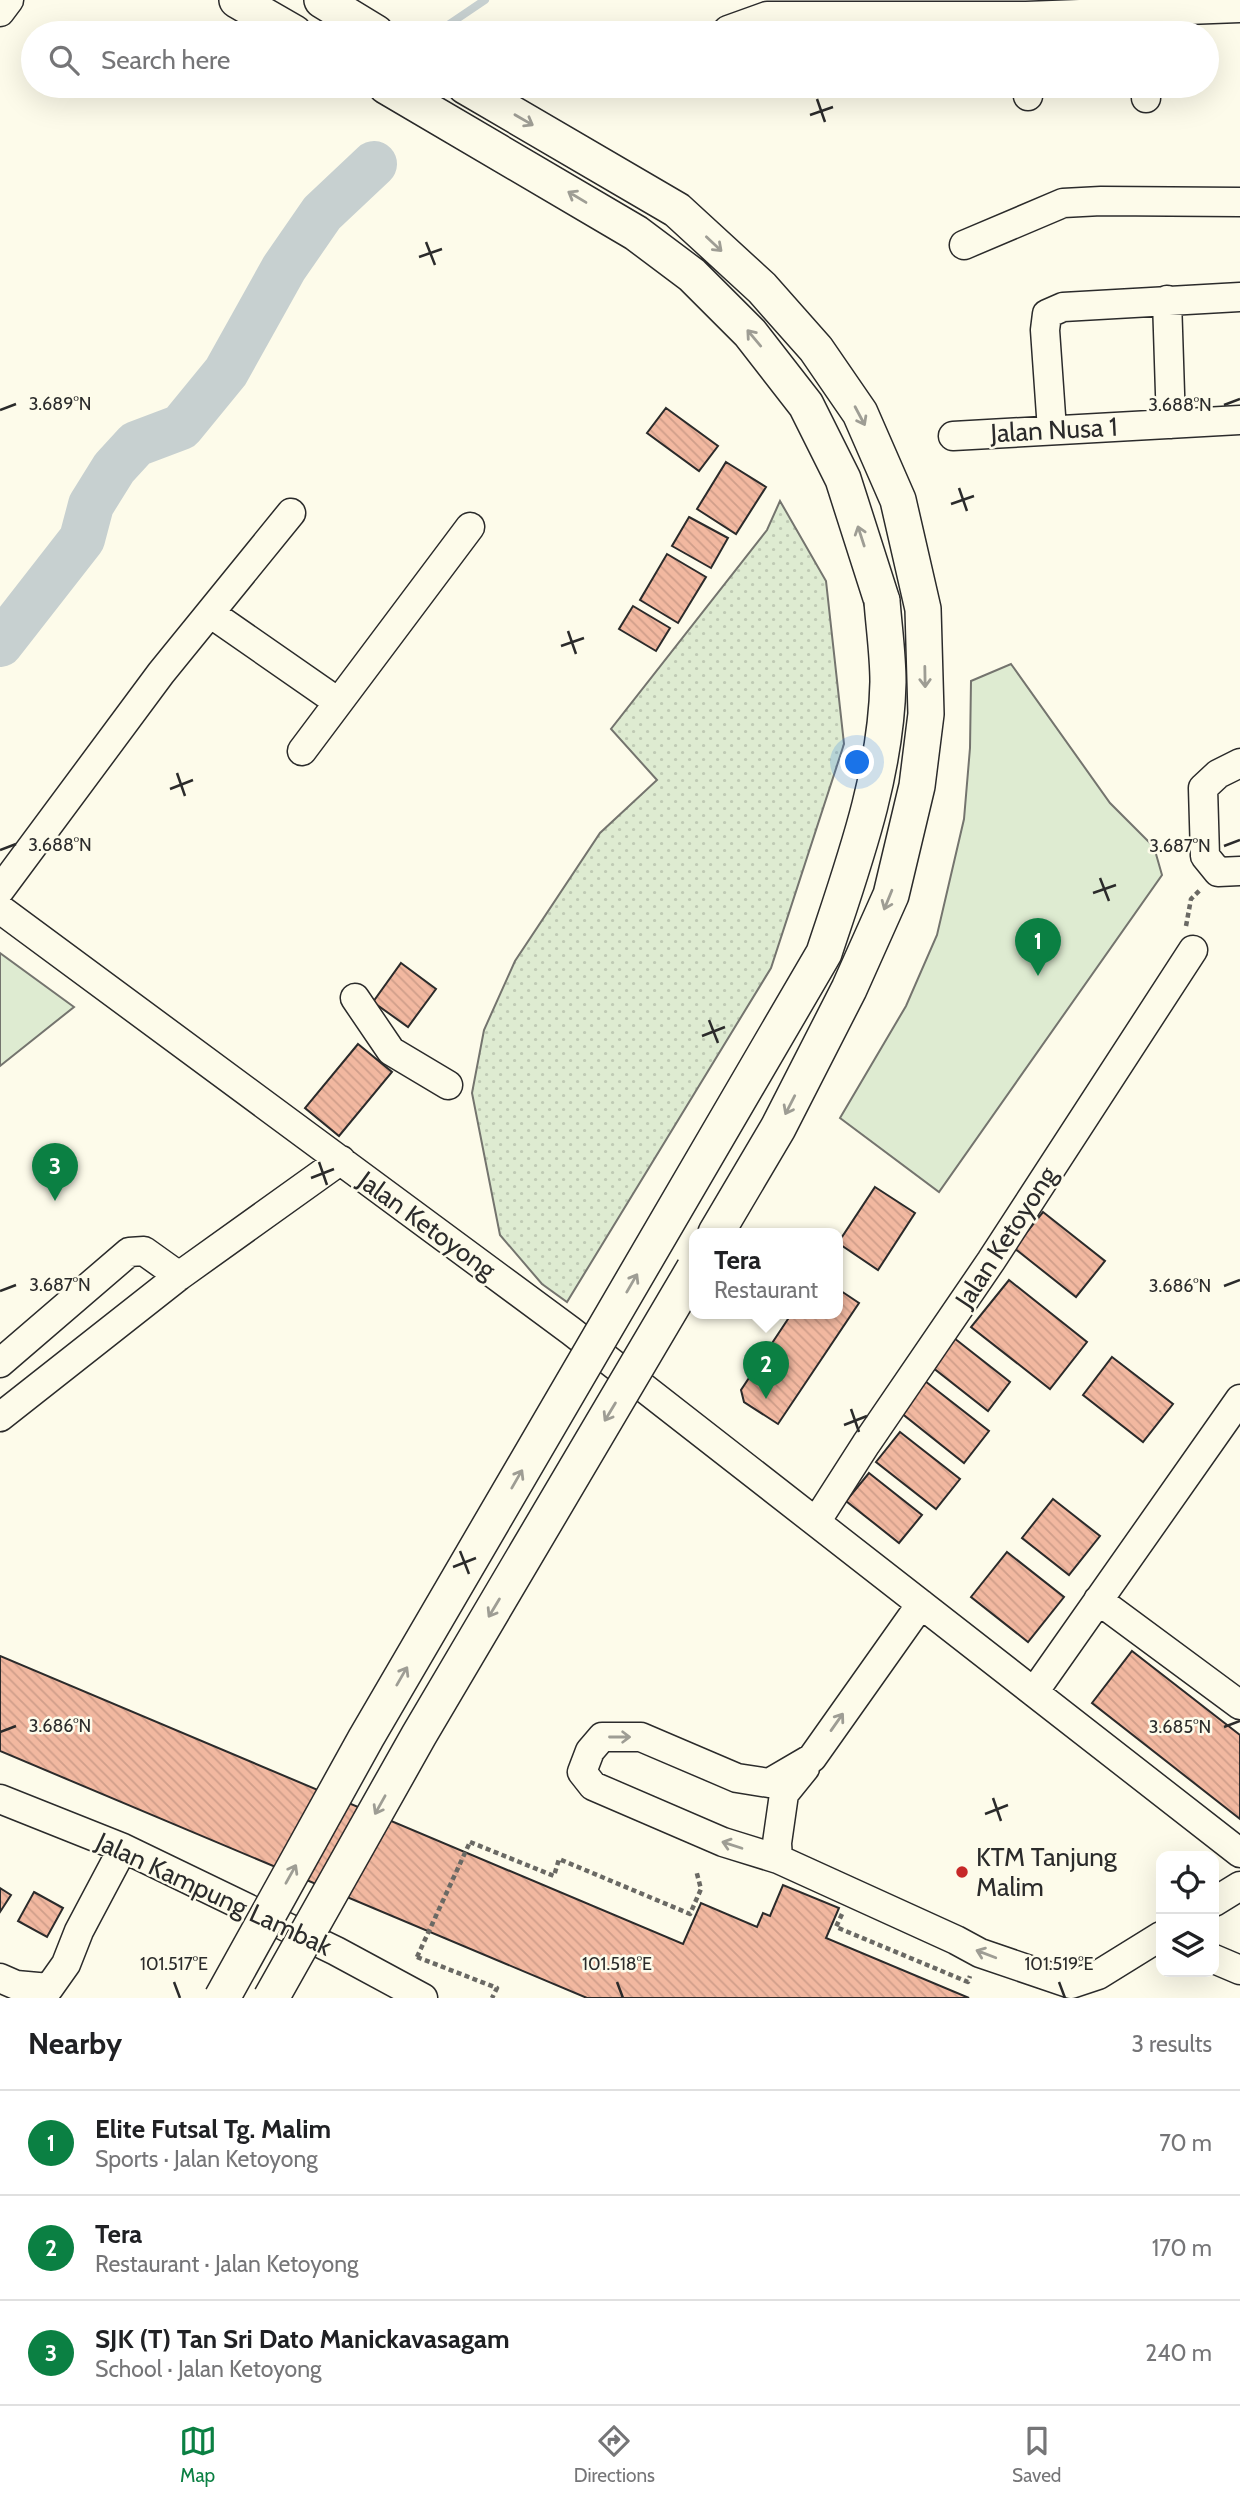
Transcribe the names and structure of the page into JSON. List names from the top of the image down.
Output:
{
  "streets": {
    "street": ["Jalan Nusa 1", "Jalan Ketoyong", "Jalan Kampung Lambak"]
  },
  "places": ["KTM Tanjung Malim"],
  "page": {
    "search": "Search here",
    "pins": ["1", "3", "2"],
    "popup": ["Tera", "Restaurant"],
    "heading": ["Nearby", "3 results"],
    "list": [
      {
        "mark": "1",
        "name": "Elite Futsal Tg. Malim",
        "note": "Sports · Jalan Ketoyong",
        "value": "70 m"
      },
      {
        "mark": "2",
        "name": "Tera",
        "note": "Restaurant · Jalan Ketoyong",
        "value": "170 m"
      },
      {
        "mark": "3",
        "name": "SJK (T) Tan Sri Dato Manickavasagam",
        "note": "School · Jalan Ketoyong",
        "value": "240 m"
      }
    ],
    "nav": ["Map", "Directions", "Saved"]
  },
  "coordinates": [
    "3.689°N",
    "3.688°N",
    "3.687°N",
    "3.686°N",
    "3.685°N",
    "101.517°E",
    "101.518°E",
    "101.519°E"
  ]
}
